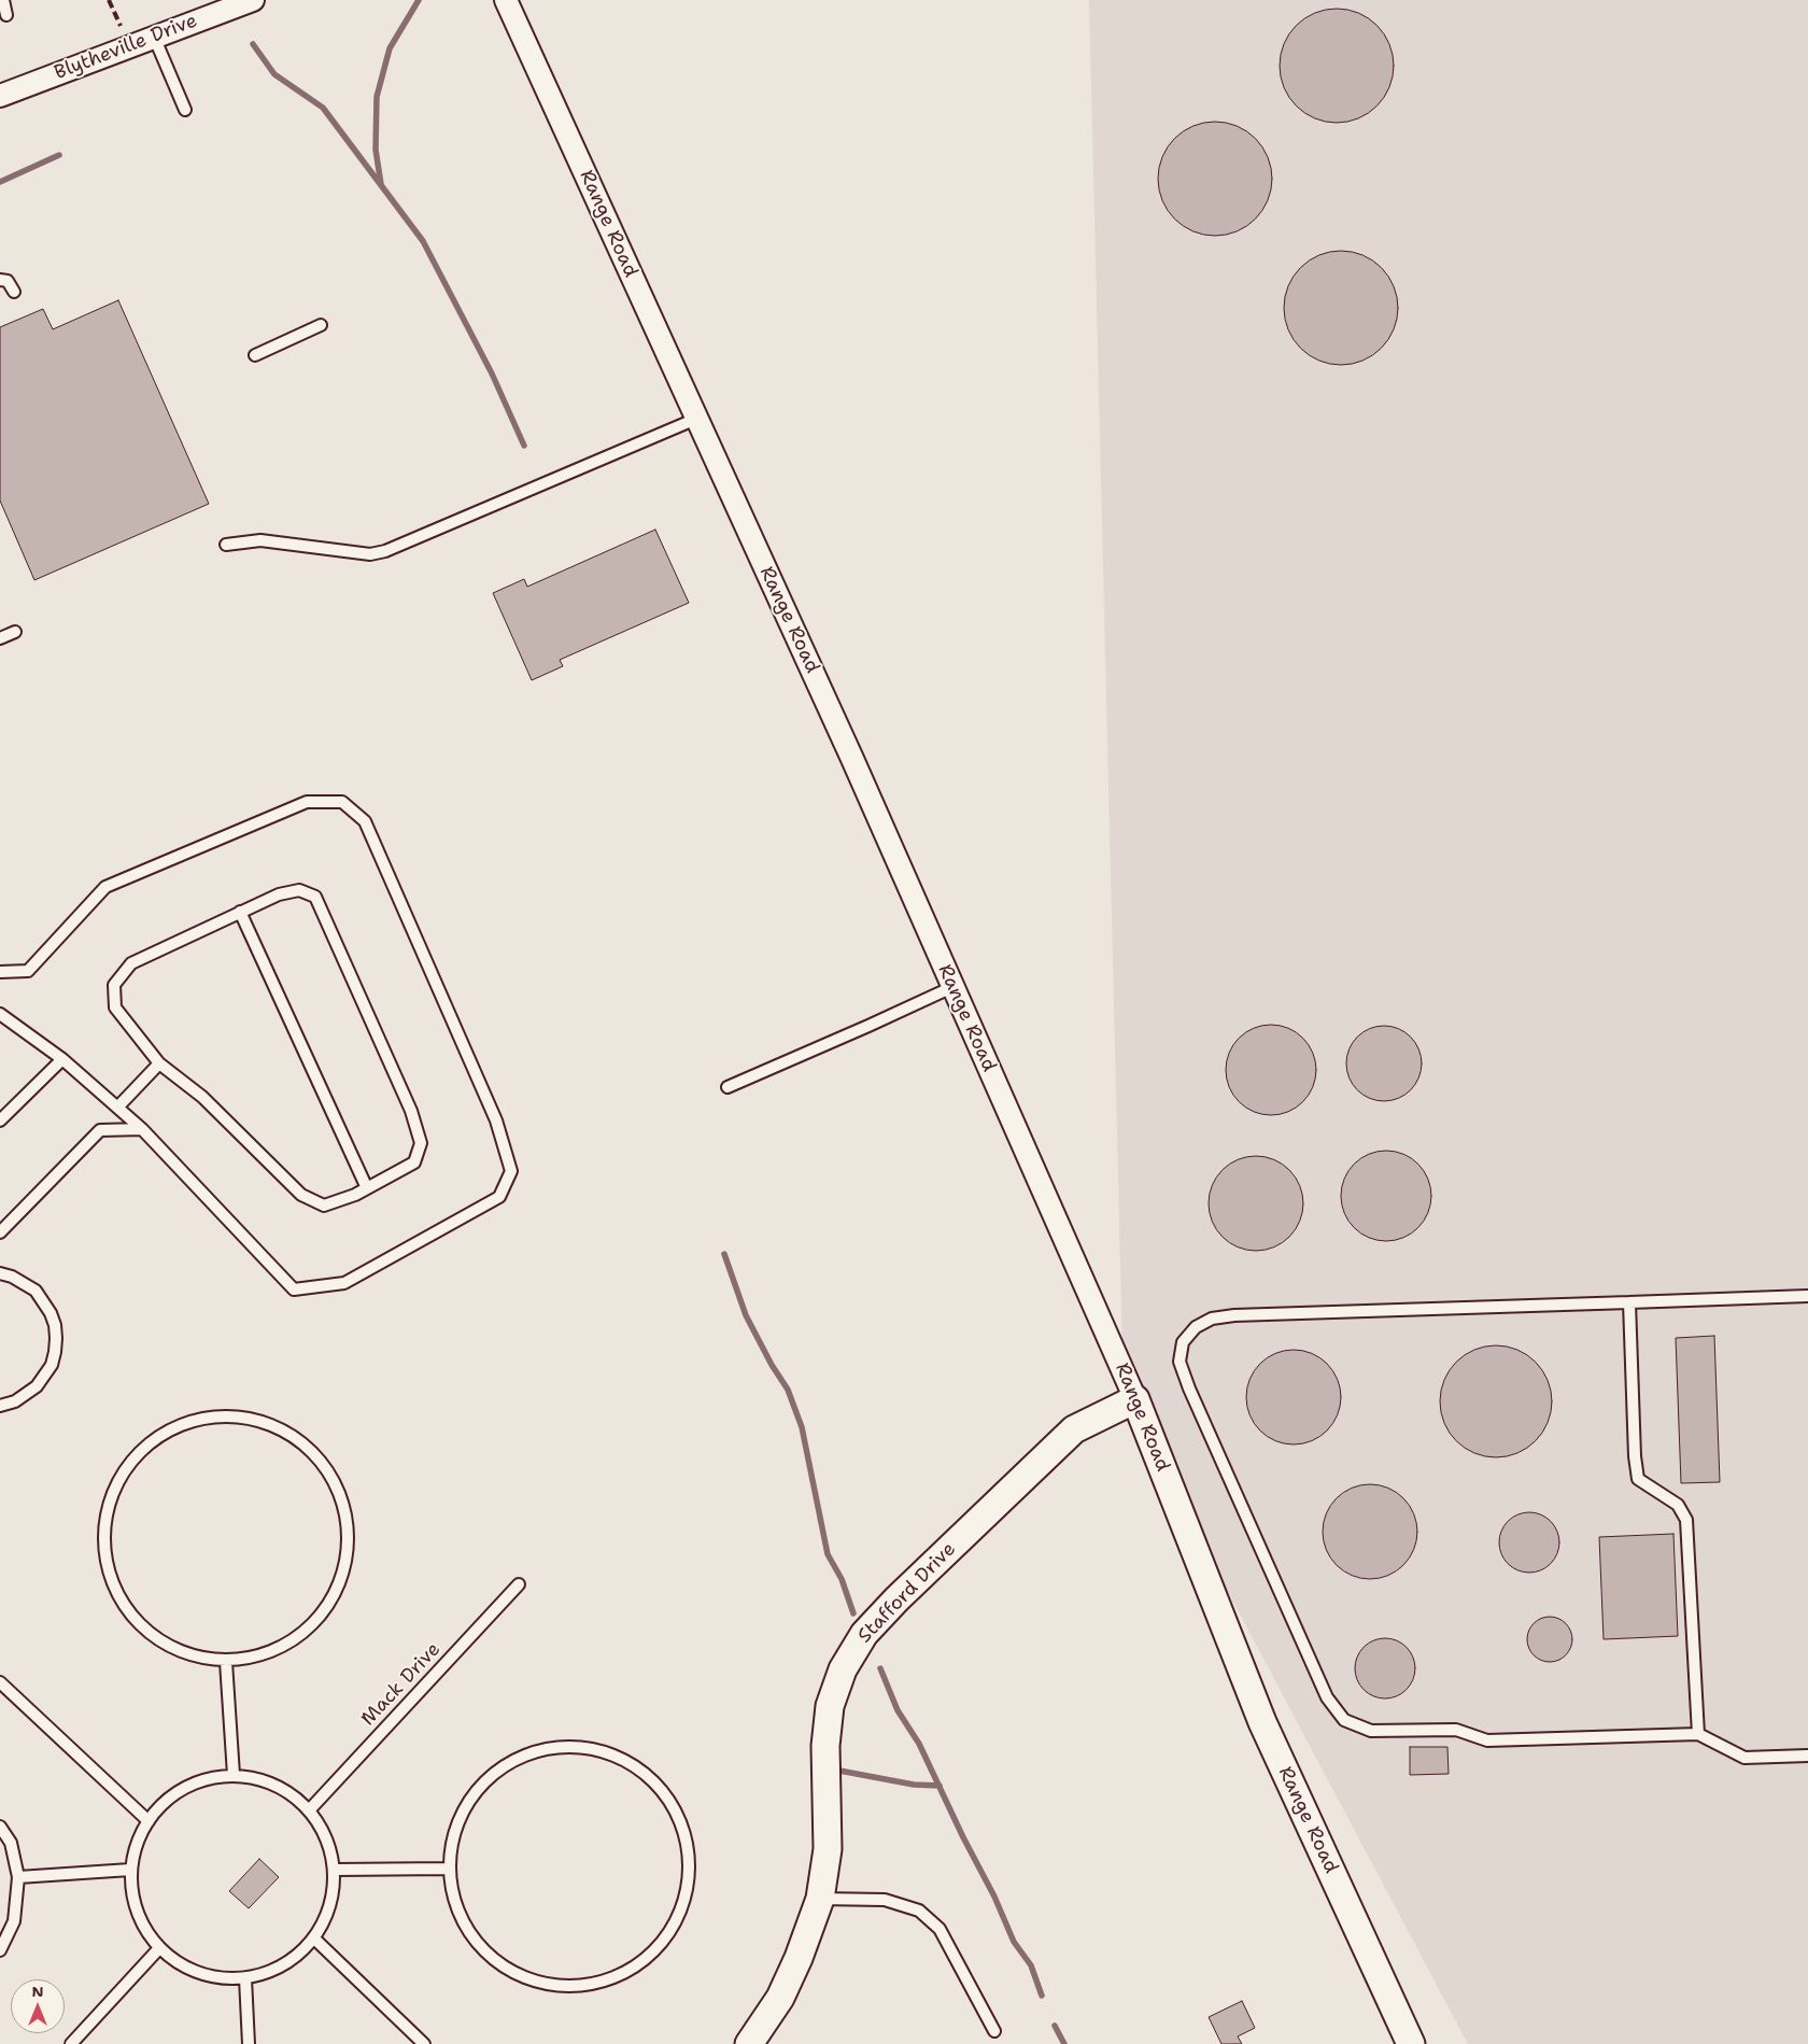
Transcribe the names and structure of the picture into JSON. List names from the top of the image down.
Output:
{
  "streets": {
    "street": ["Blytheville Drive", "Range Road", "Stafford Drive"],
    "lane": ["Mack Drive"]
  },
  "crossings": [
    ["Range Road", "Stafford Drive"]
  ],
  "north": "top"
}
